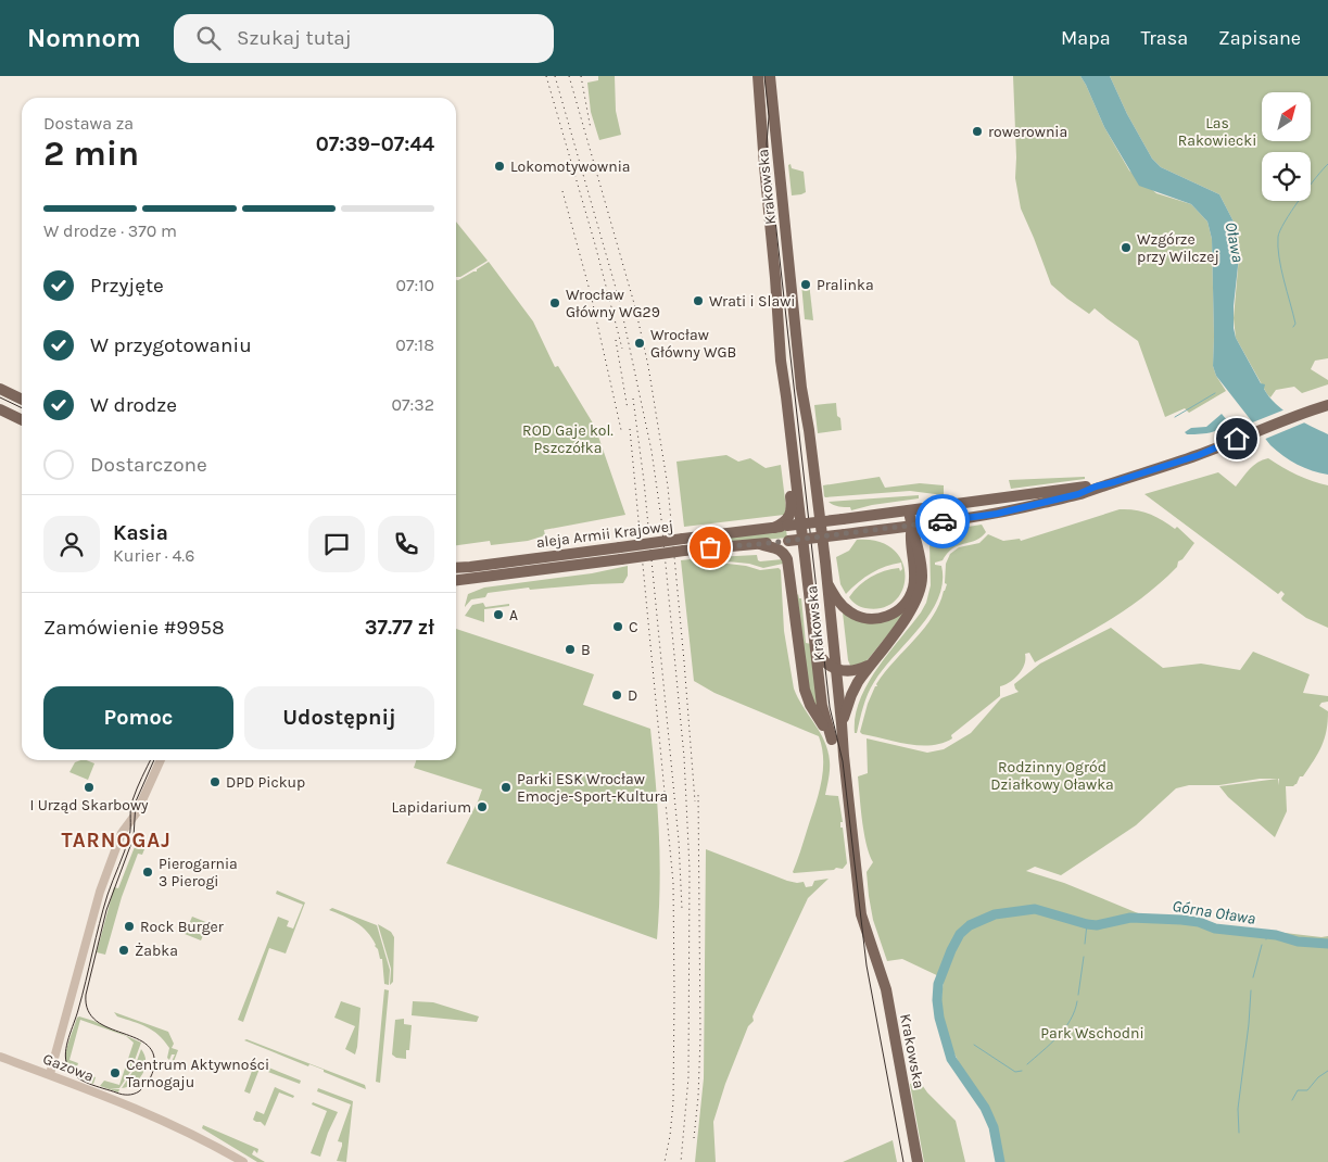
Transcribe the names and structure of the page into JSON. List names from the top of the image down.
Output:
{
  "streets": {
    "main road": ["Krakowska", "aleja Armii Krajowej"],
    "street": ["Gazowa"]
  },
  "districts": ["TARNOGAJ"],
  "water": ["Oława", "Górna Oława"],
  "parks": [
    "Las Rakowiecki",
    "ROD Gaje kol. Pszczółka",
    "Rodzinny Ogród Działkowy Oławka",
    "Park Wschodni"
  ],
  "places": [
    "rowerownia",
    "Lokomotywownia",
    "Wzgórze przy Wilczej",
    "Pralinka",
    "Wrati i Slawi",
    "Wrocław Główny WG29",
    "Wrocław Główny WGB",
    "A",
    "C",
    "B",
    "D",
    "DPD Pickup",
    "I Urząd Skarbowy",
    "Parki ESK Wrocław Emocje-Sport-Kultura",
    "Lapidarium",
    "Pierogarnia 3 Pierogi",
    "Rock Burger",
    "Żabka",
    "Centrum Aktywności Tarnogaju"
  ],
  "north": "top right",
  "page": {
    "header": "Nomnom",
    "search": "Szukaj tutaj",
    "nav": ["Mapa", "Trasa", "Zapisane"],
    "heading": ["2 min", "Dostawa za", "07:39–07:44"],
    "panel": [
      "Kasia",
      "Kurier · 4.6",
      "Zamówienie #9958",
      "37.77 zł"
    ],
    "bar": "W drodze · 370 m",
    "list": [
      ["Przyjęte", "07:10"],
      ["W przygotowaniu", "07:18"],
      ["W drodze", "07:32"],
      "Dostarczone"
    ],
    "buttons": ["Pomoc", "Udostępnij"]
  }
}
